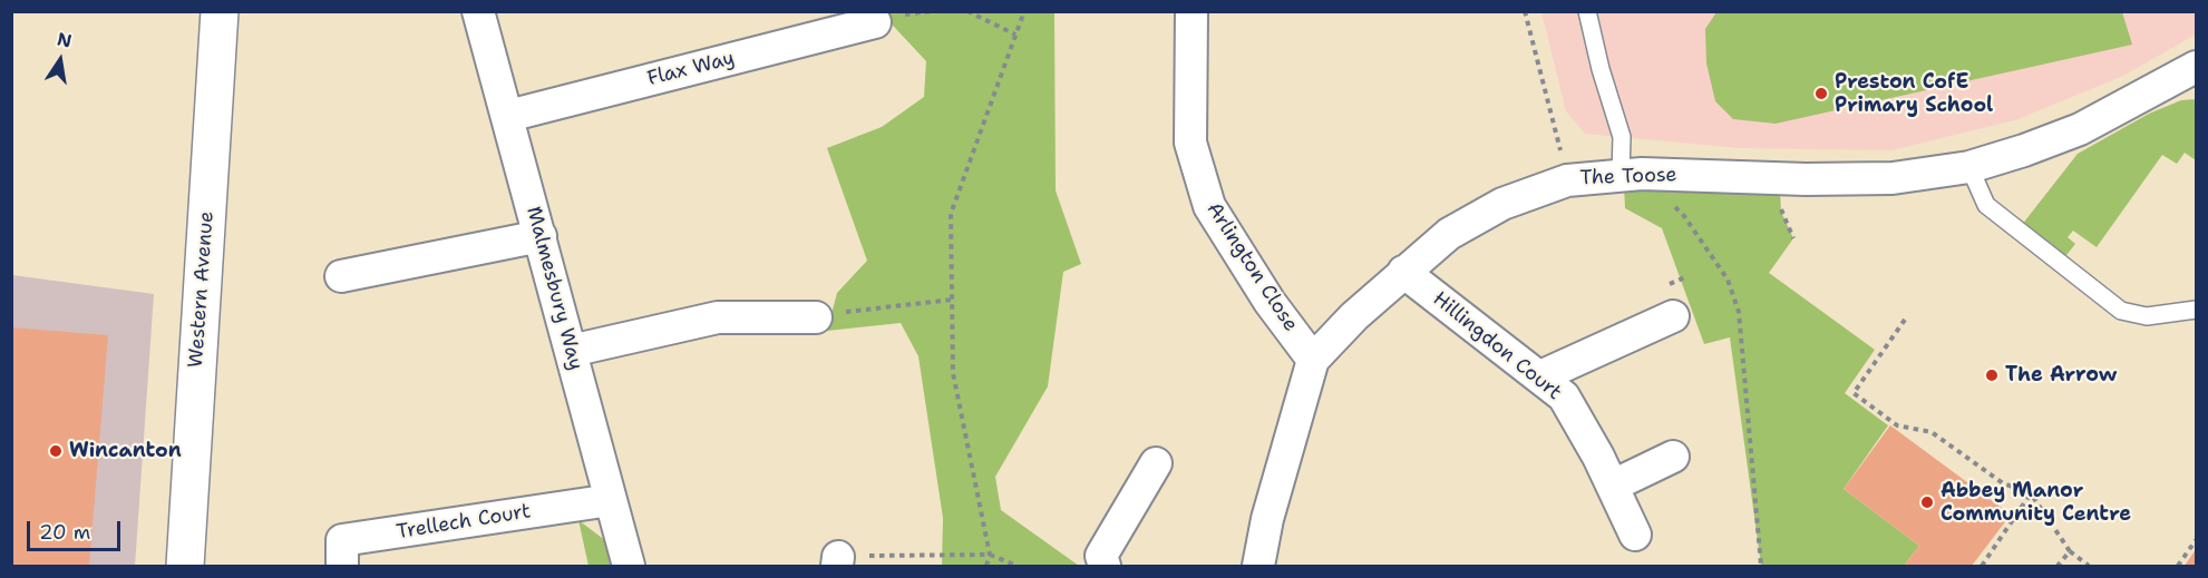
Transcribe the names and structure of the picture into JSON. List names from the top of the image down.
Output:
{
  "streets": {
    "street": [
      "Flax Way",
      "The Toose",
      "Arlington Close",
      "Malmesbury Way",
      "Western Avenue",
      "Hillingdon Court",
      "Trellech Court"
    ]
  },
  "crossings": [
    ["Flax Way", "Malmesbury Way"],
    ["The Toose", "Arlington Close"],
    ["The Toose", "Hillingdon Court"],
    ["Malmesbury Way", "Trellech Court"]
  ],
  "places": [
    "Preston CofE Primary School",
    "The Arrow",
    "Wincanton",
    "Abbey Manor Community Centre"
  ],
  "scale_bar": "20 m",
  "north": "top"
}
